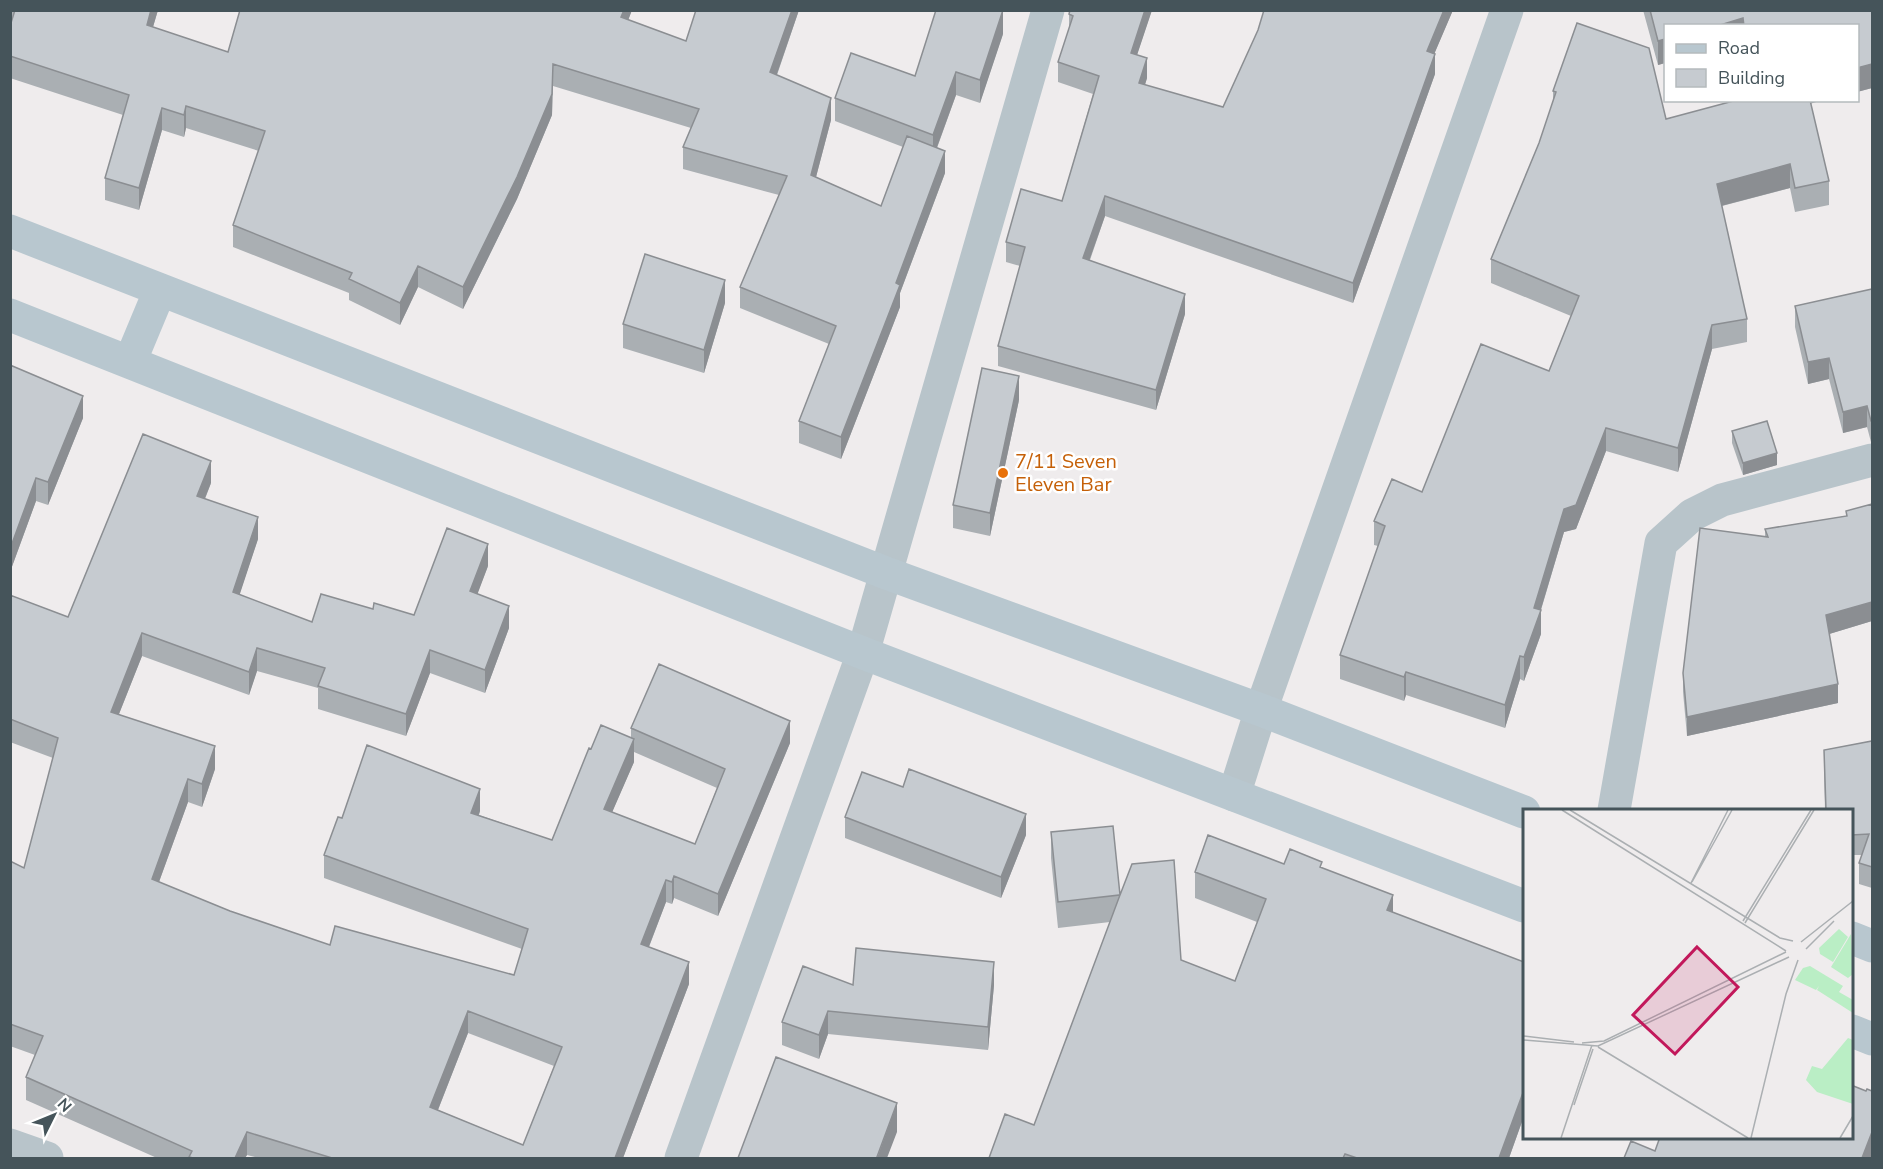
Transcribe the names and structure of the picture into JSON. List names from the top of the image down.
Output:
{
  "places": ["7/11 Seven Eleven Bar"],
  "legend": ["Road", "Building"],
  "north": "top right"
}
